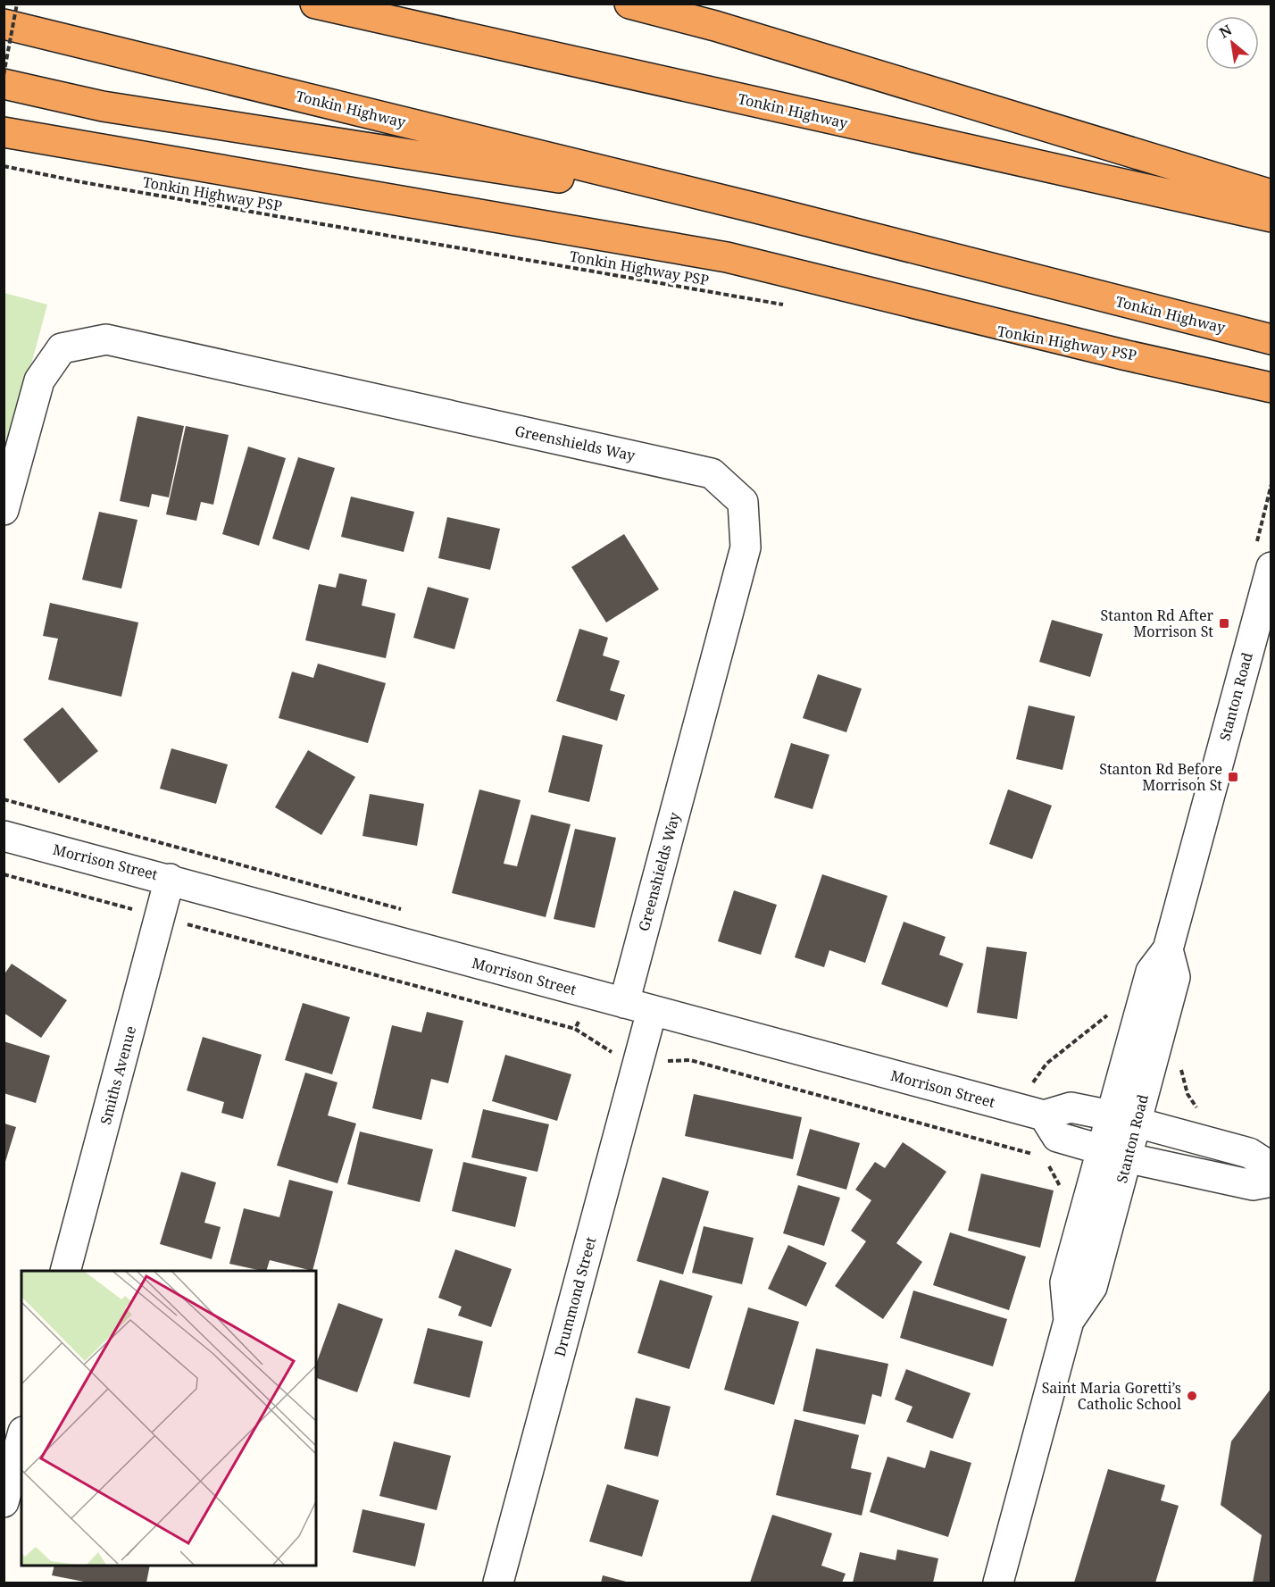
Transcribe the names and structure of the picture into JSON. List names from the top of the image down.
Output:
{
  "streets": {
    "highway": ["Tonkin Highway"],
    "street": [
      "Greenshields Way",
      "Stanton Road",
      "Morrison Street",
      "Smiths Avenue",
      "Drummond Street"
    ],
    "path": ["Tonkin Highway PSP"]
  },
  "crossings": [
    ["Greenshields Way", "Morrison Street"],
    ["Morrison Street", "Smiths Avenue"],
    ["Morrison Street", "Drummond Street"]
  ],
  "places": {
    "transit": ["Stanton Rd After Morrison St", "Stanton Rd Before Morrison St"],
    "other": ["Saint Maria Goretti’s Catholic School"]
  },
  "north": "top left"
}
